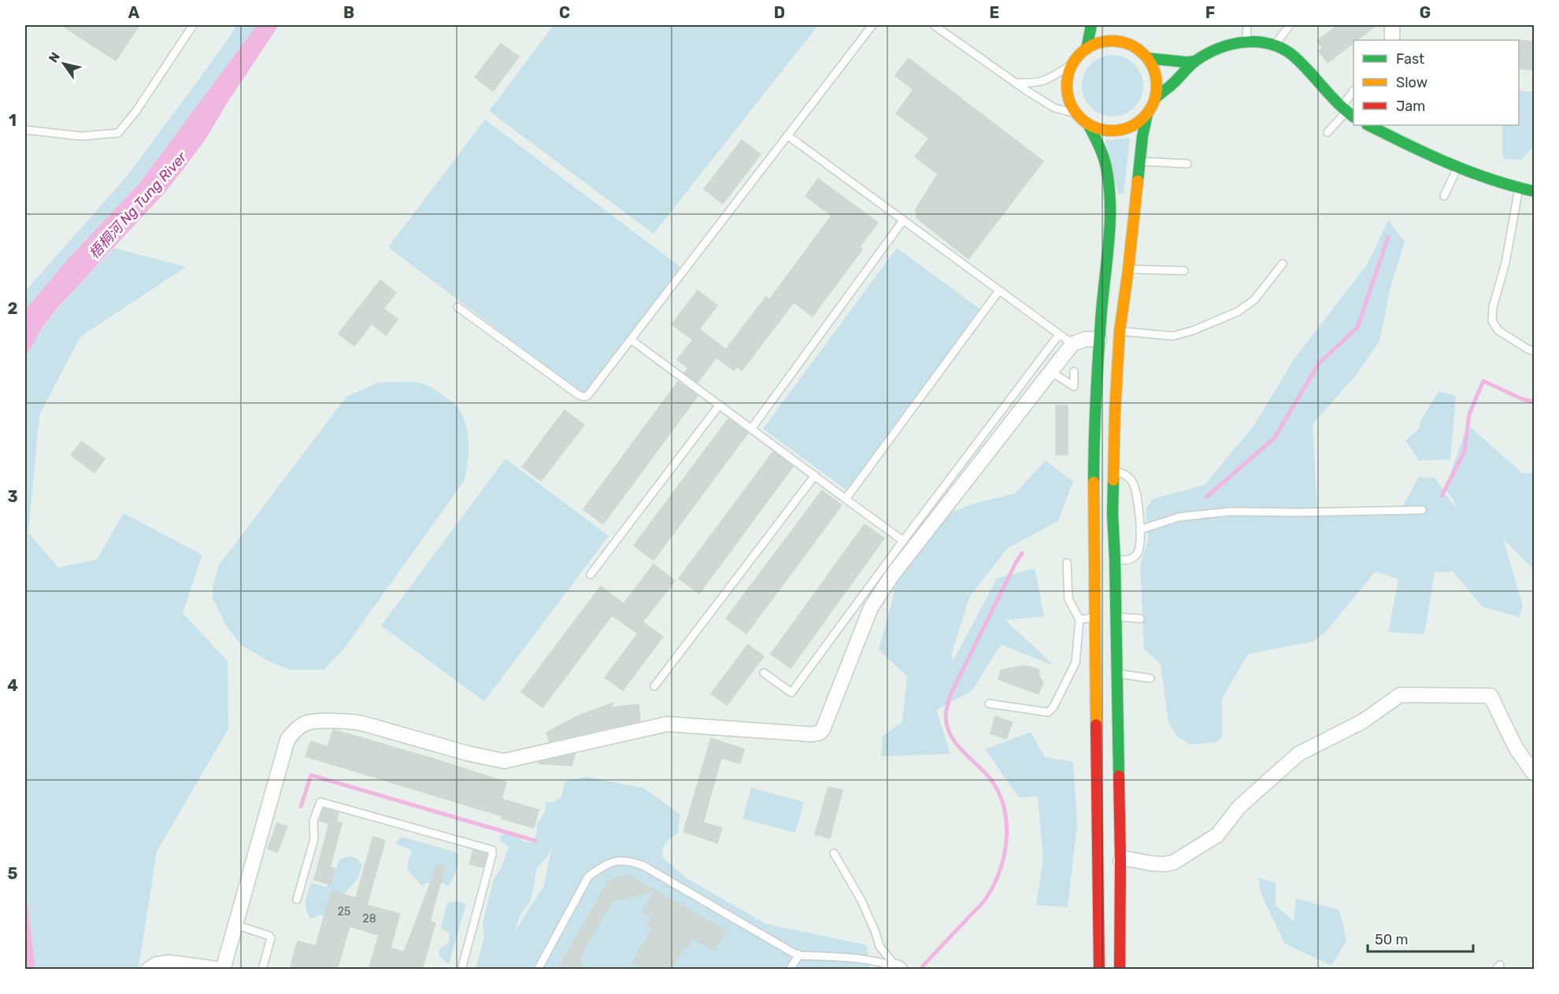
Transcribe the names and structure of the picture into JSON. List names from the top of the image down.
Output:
{
  "water": ["梧桐河 Ng Tung River"],
  "house_numbers": ["25", "28"],
  "legend": ["Fast", "Slow", "Jam"],
  "scale_bar": "50 m",
  "north": "top left",
  "grid": {
    "columns": [
      "A",
      "B",
      "C",
      "D",
      "E",
      "F",
      "G"
    ],
    "rows": [
      "1",
      "2",
      "3",
      "4",
      "5"
    ]
  }
}
